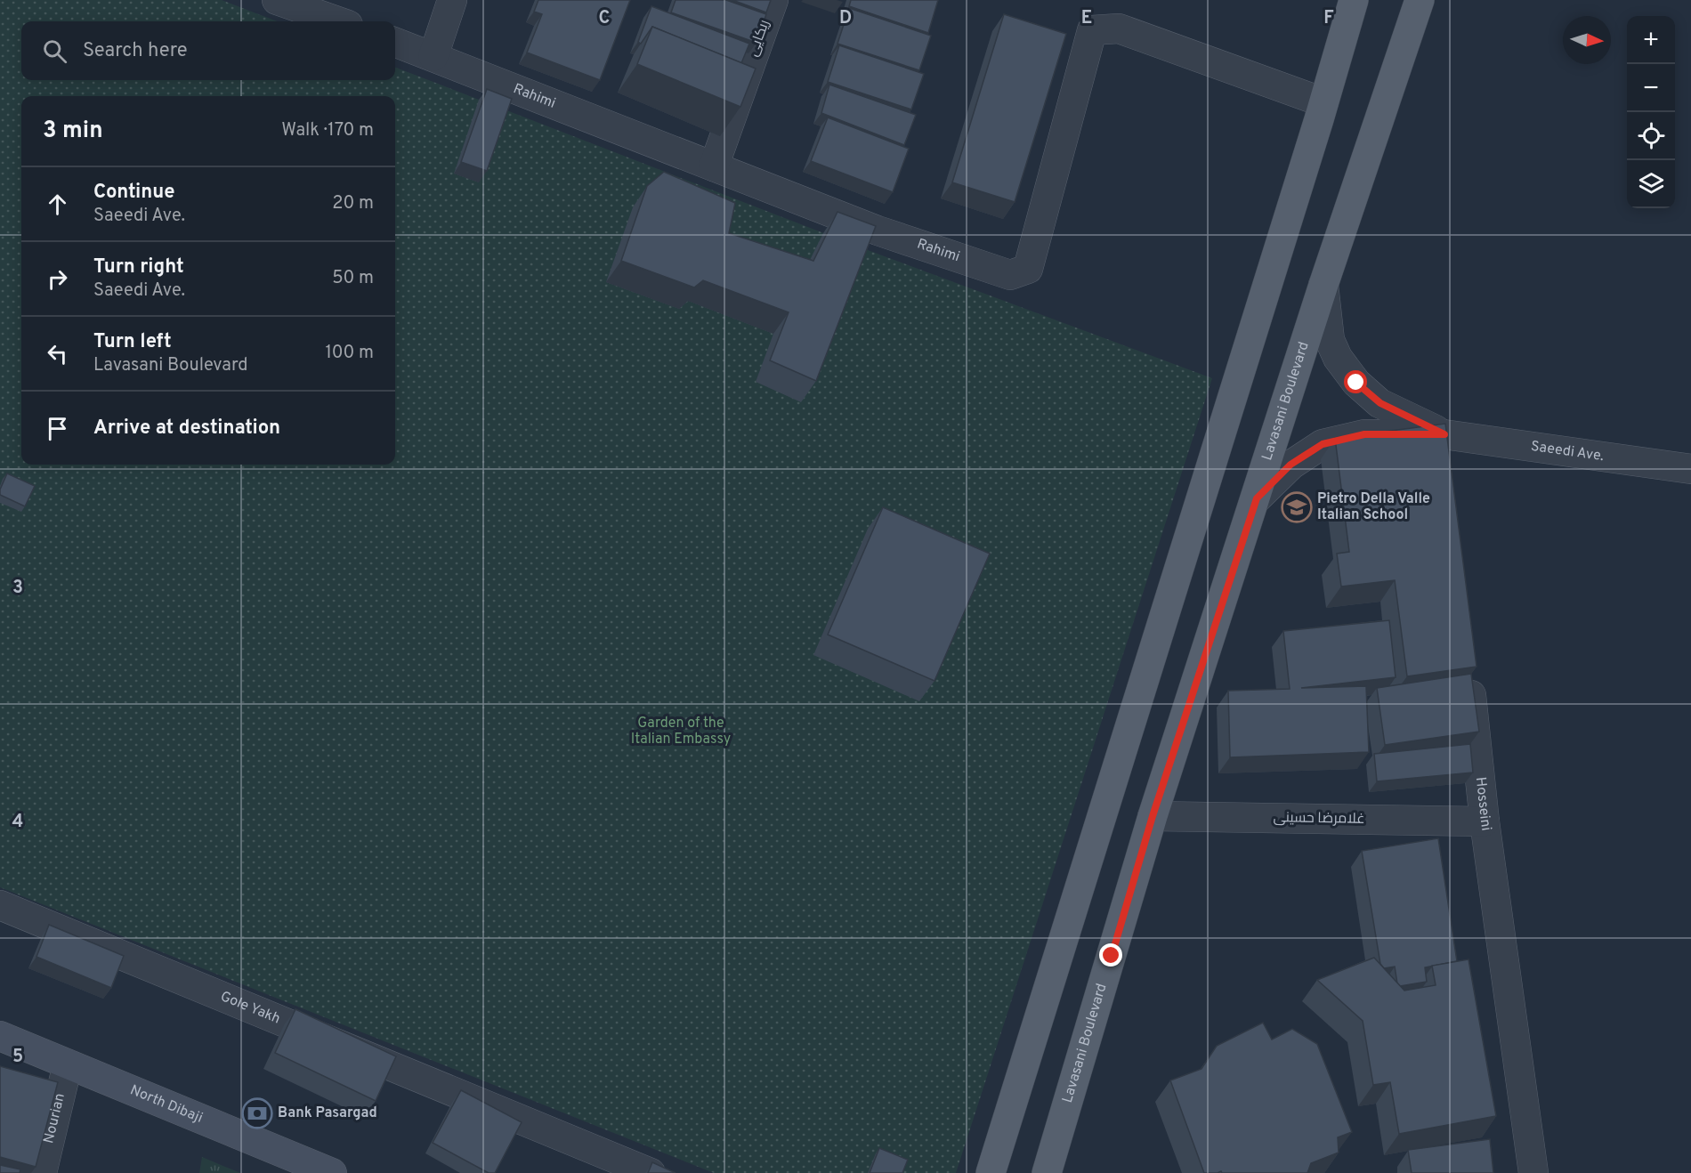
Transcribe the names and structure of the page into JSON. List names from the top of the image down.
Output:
{
  "streets": {
    "main road": ["Lavasani Boulevard", "North Dibaji"],
    "street": [
      "ریکایی",
      "Rahimi",
      "Saeedi Ave.",
      "Hosseini",
      "غلامرضا حسینی",
      "Gole Yakh",
      "Nourian"
    ]
  },
  "crossings": [
    ["ریکایی", "Rahimi"],
    ["Lavasani Boulevard", "Saeedi Ave."],
    ["Lavasani Boulevard", "غلامرضا حسینی"],
    ["Hosseini", "غلامرضا حسینی"],
    ["North Dibaji", "Nourian"]
  ],
  "parks": ["Garden of the Italian Embassy"],
  "places": {
    "school or university": ["Pietro Della Valle Italian School"],
    "bank": ["Bank Pasargad"]
  },
  "north": "right",
  "page": {
    "map_buttons": ["+", "−"],
    "search": "Search here",
    "heading": ["3 min", "Walk · 170 m"],
    "list": [
      ["Continue", "Saeedi Ave.", "20 m"],
      ["Turn right", "Saeedi Ave.", "50 m"],
      ["Turn left", "Lavasani Boulevard", "100 m"],
      "Arrive at destination"
    ]
  },
  "grid": {
    "columns": [
      "C",
      "D",
      "E",
      "F"
    ],
    "rows": ["3", "4", "5"]
  }
}
